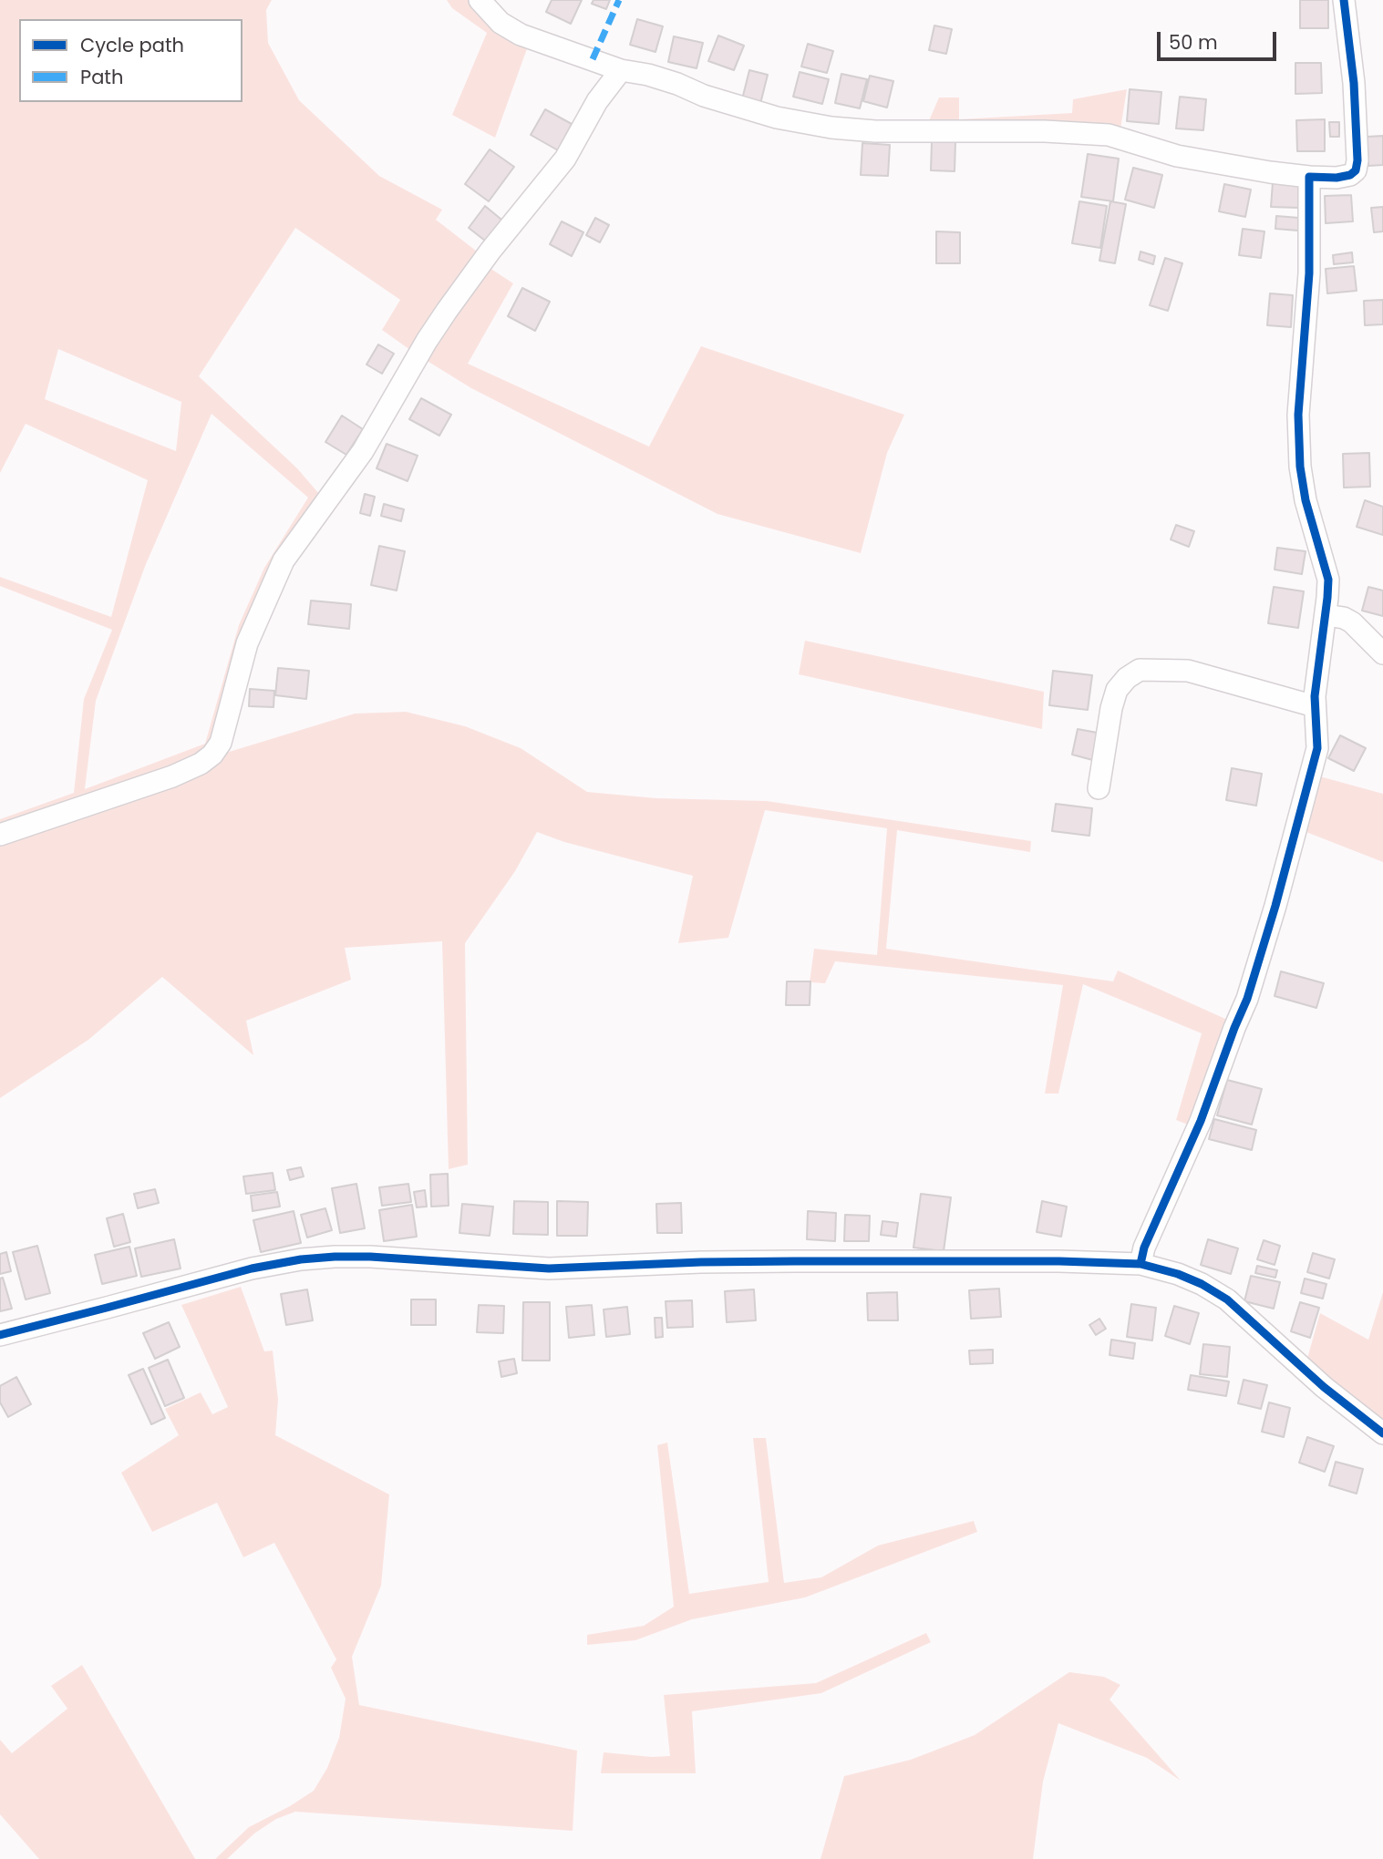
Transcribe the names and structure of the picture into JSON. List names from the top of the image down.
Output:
{
  "legend": ["Cycle path", "Path"],
  "scale_bar": "50 m"
}
